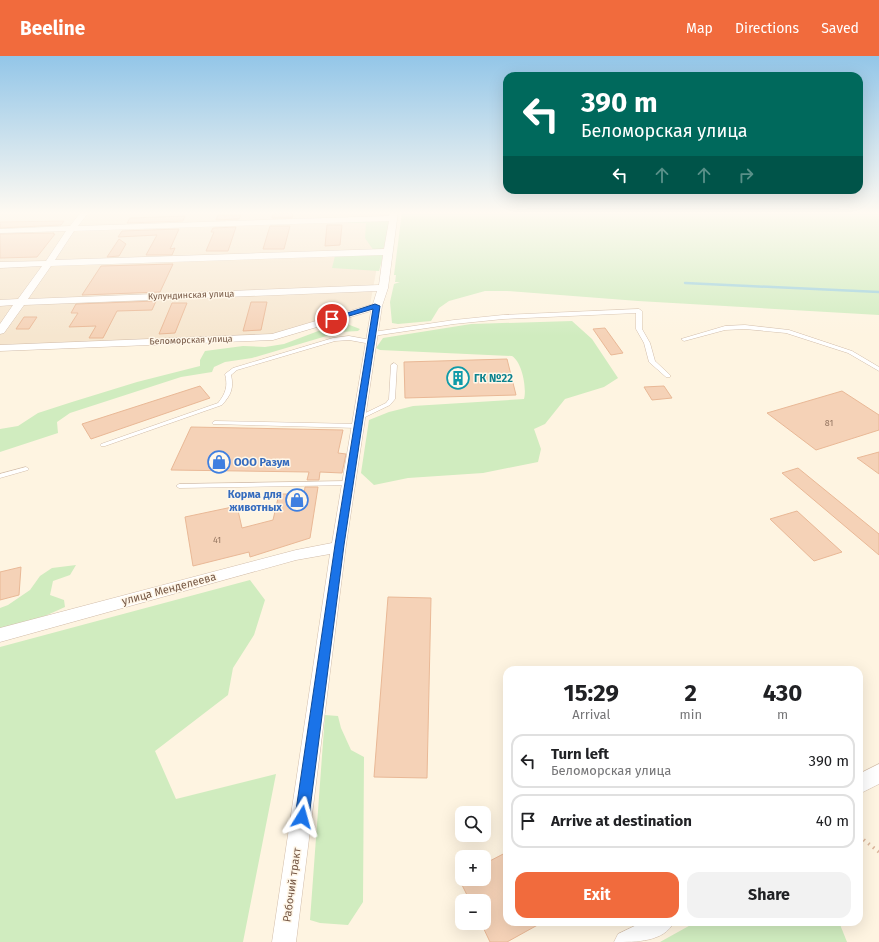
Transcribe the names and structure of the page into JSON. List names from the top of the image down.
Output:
{
  "streets": {
    "street": [
      "Кулундинская улица",
      "Беломорская улица",
      "улица Менделеева",
      "Рабочий тракт"
    ]
  },
  "crossings": [
    ["Кулундинская улица", "Рабочий тракт"],
    ["Беломорская улица", "Рабочий тракт"],
    ["улица Менделеева", "Рабочий тракт"]
  ],
  "places": {
    "building": ["ГК №22"],
    "shop": ["ООО Разум", "Корма для животных"]
  },
  "house_numbers": ["81", "41"],
  "page": {
    "header": "Beeline",
    "nav": ["Map", "Directions", "Saved"],
    "turn": ["390 m", "Беломорская улица"],
    "eta": [
      "15:29",
      "Arrival",
      "2",
      "min",
      "430",
      "m"
    ],
    "list": [
      {
        "name": "Turn left",
        "note": "Беломорская улица",
        "value": "390 m"
      },
      {
        "name": "Arrive at destination",
        "value": "40 m"
      }
    ],
    "map_buttons": ["+", "−"],
    "buttons": ["Exit", "Share"]
  }
}
